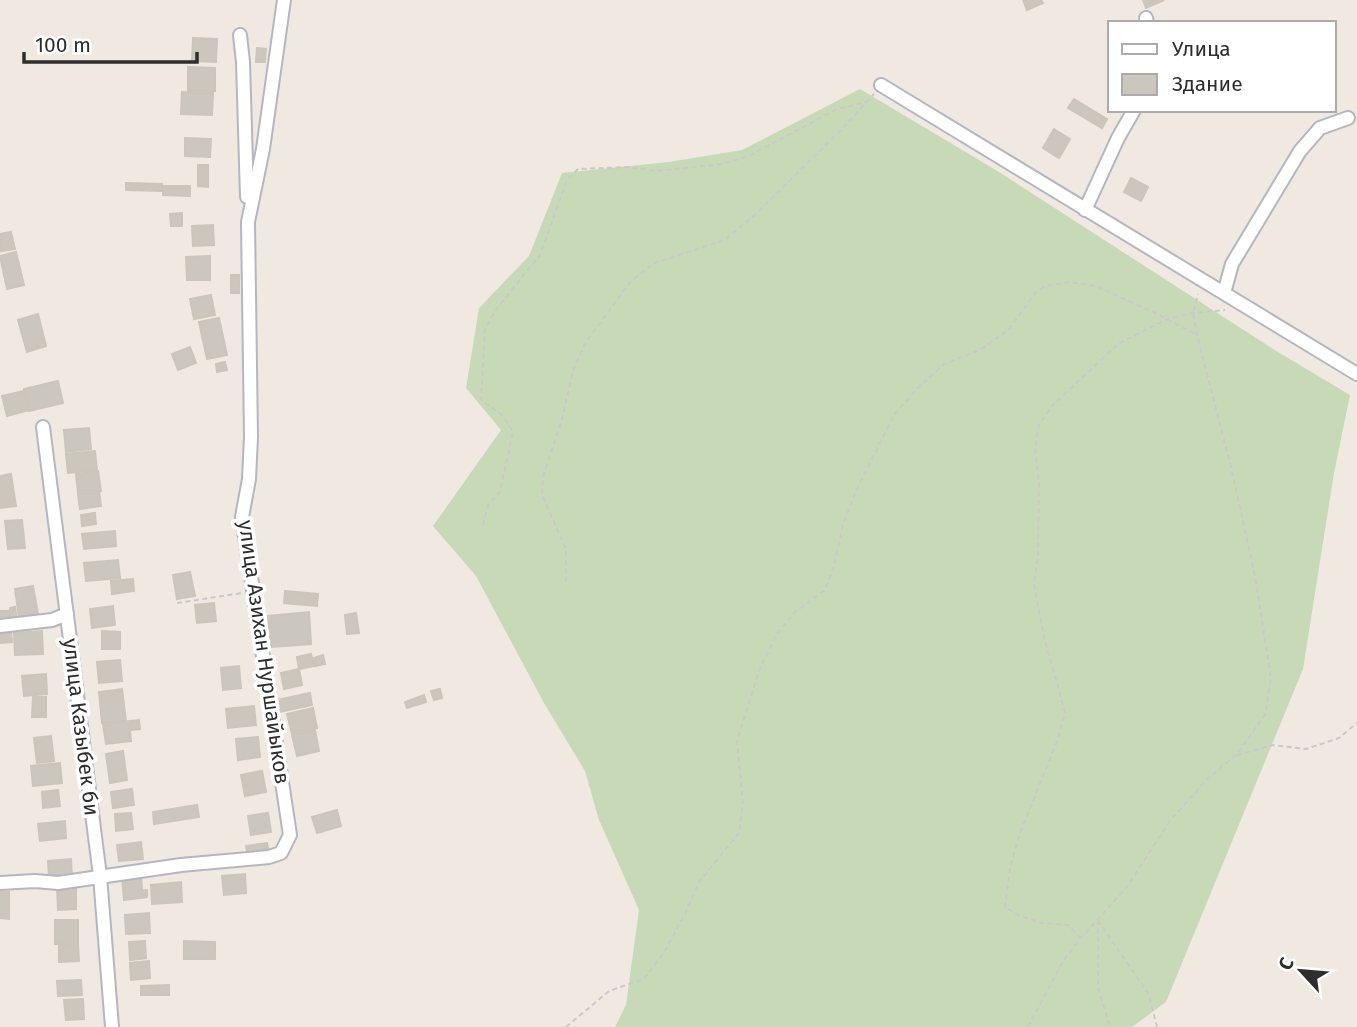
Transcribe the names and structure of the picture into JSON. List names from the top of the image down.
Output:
{
  "streets": {
    "street": ["улица Азихан Нуршайыков", "улица Казыбек би"]
  },
  "crossings": [
    ["улица Азихан Нуршайыков", "улица Казыбек би"]
  ],
  "legend": ["Улица", "Здание"],
  "scale_bar": "100 m",
  "north": "top left"
}
